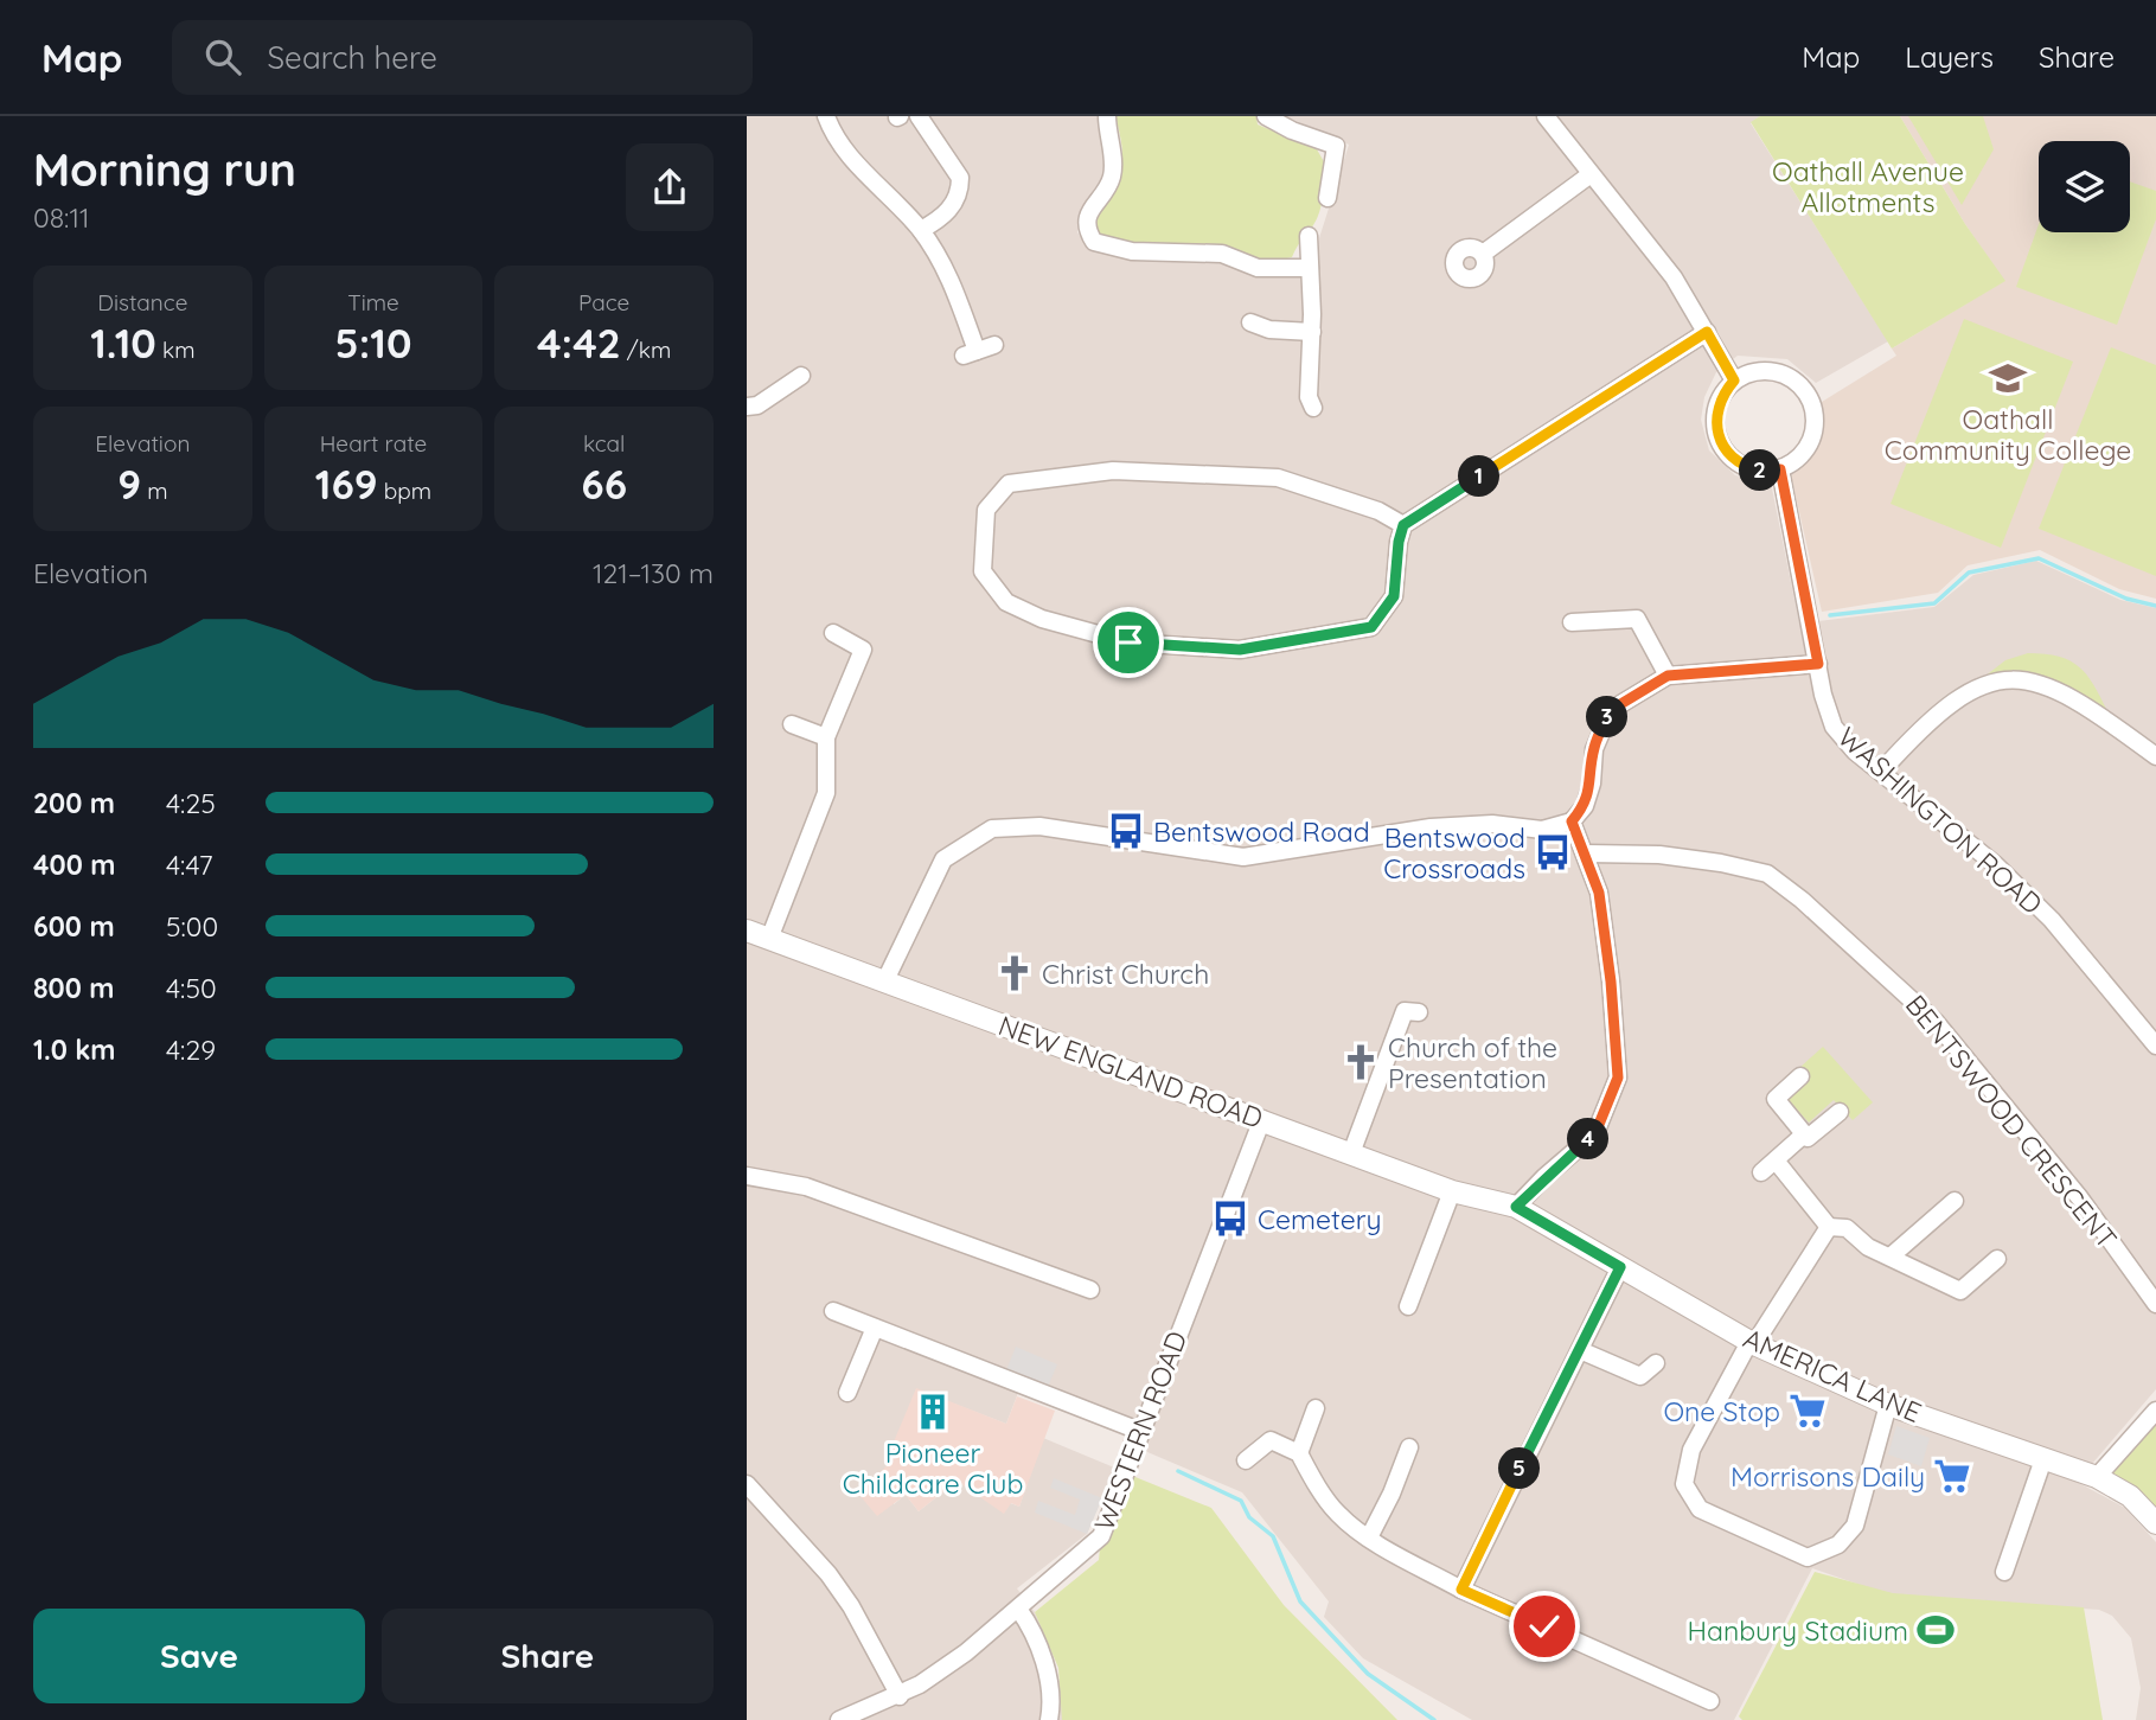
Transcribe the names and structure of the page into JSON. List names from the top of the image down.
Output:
{
  "streets": {
    "street": [
      "WASHINGTON ROAD",
      "NEW ENGLAND ROAD",
      "BENTSWOOD CRESCENT",
      "AMERICA LANE",
      "WESTERN ROAD"
    ]
  },
  "crossings": [
    ["NEW ENGLAND ROAD", "AMERICA LANE"],
    ["NEW ENGLAND ROAD", "WESTERN ROAD"]
  ],
  "parks": ["Oathall Avenue Allotments"],
  "places": {
    "school or university": ["Oathall Community College"],
    "bus stop": ["Bentswood Road", "Bentswood Crossroads", "Cemetery"],
    "church": ["Christ Church", "Church of the Presentation"],
    "supermarket": ["One Stop", "Morrisons Daily"],
    "building": ["Pioneer Childcare Club"],
    "sports": ["Hanbury Stadium"]
  },
  "page": {
    "header": "Map",
    "search": "Search here",
    "nav": ["Map", "Layers", "Share"],
    "heading": ["Morning run", "08:11"],
    "stats": [
      ["Distance", "1.10 km"],
      ["Time", "5:10"],
      ["Pace", "4:42 /km"],
      ["Elevation", "9 m"],
      ["Heart rate", "169 bpm"],
      ["kcal", "66"]
    ],
    "pins": [
      "2",
      "1",
      "3",
      "4",
      "5"
    ],
    "chart": ["Elevation", "121–130 m"],
    "list": [
      {
        "name": "200 m",
        "note": "4:25"
      },
      {
        "name": "400 m",
        "note": "4:47"
      },
      {
        "name": "600 m",
        "note": "5:00"
      },
      {
        "name": "800 m",
        "note": "4:50"
      },
      {
        "name": "1.0 km",
        "note": "4:29"
      }
    ],
    "buttons": ["Save", "Share"]
  }
}
